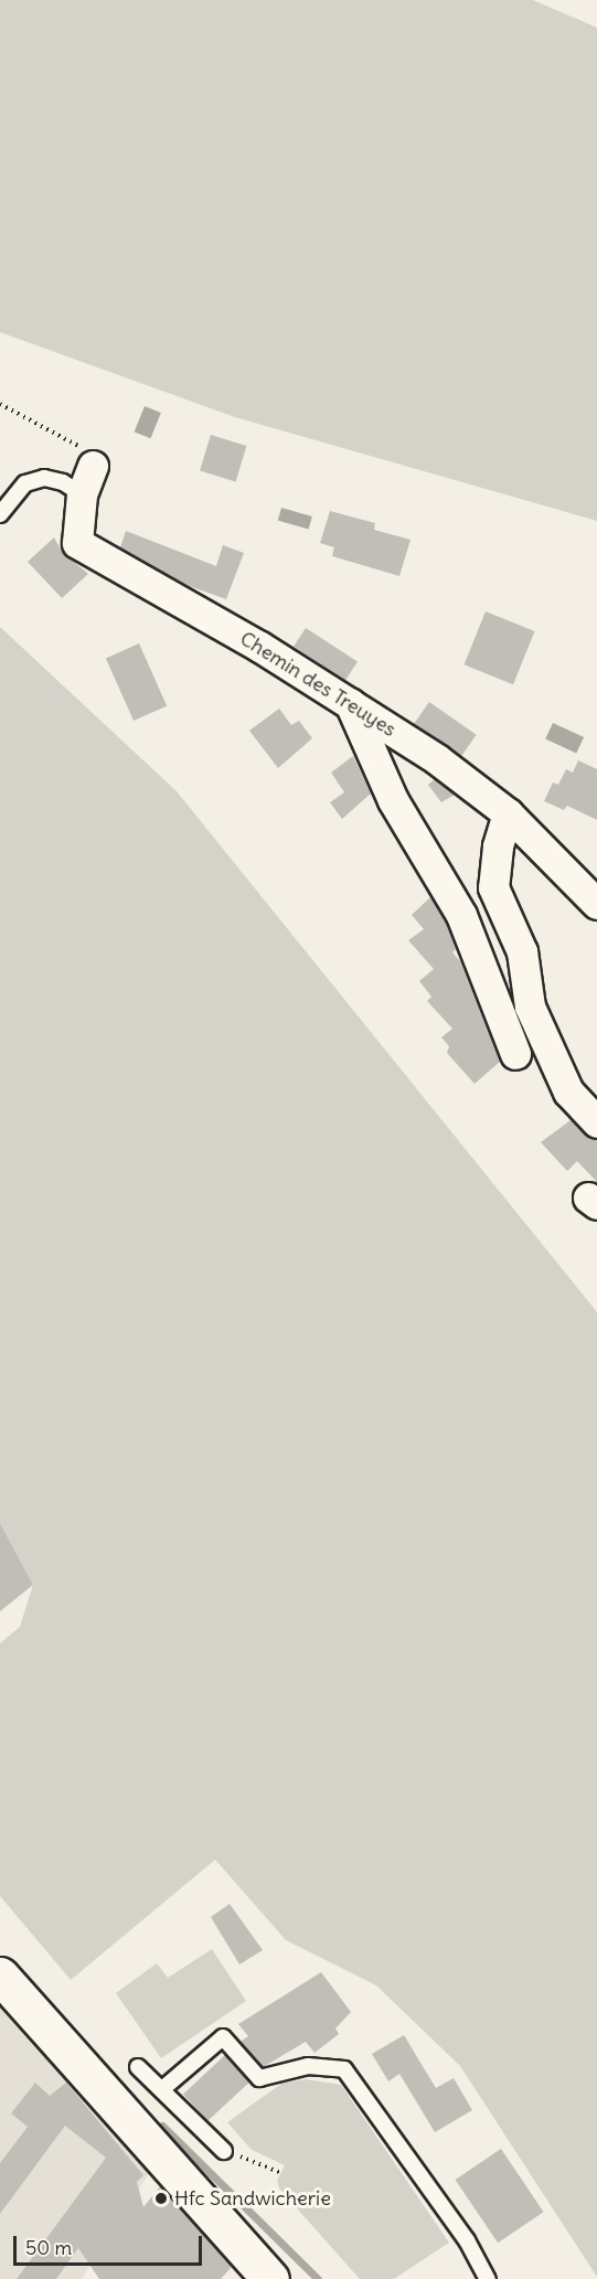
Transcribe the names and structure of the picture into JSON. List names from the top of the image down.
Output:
{
  "streets": {
    "street": ["Chemin des Treuyes"]
  },
  "places": ["Hfc Sandwicherie"],
  "scale_bar": "50 m"
}
